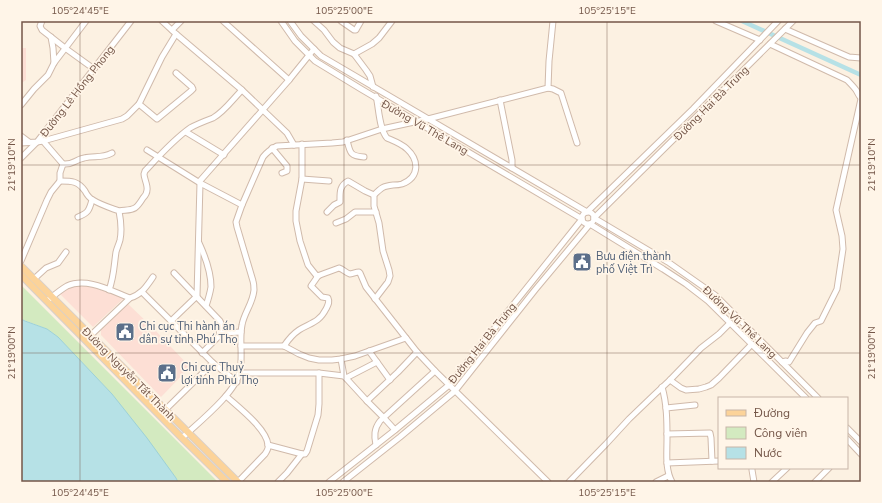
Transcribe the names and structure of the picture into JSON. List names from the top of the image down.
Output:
{
  "streets": {
    "main road": ["Đường Nguyễn Tất Thành"],
    "street": ["Đường Lê Hồng Phong", "Đường Hai Bà Trưng", "Đường Vũ Thê Lang"]
  },
  "crossings": [
    ["Đường Hai Bà Trưng", "Đường Vũ Thê Lang"]
  ],
  "places": {
    "public building": ["Bưu điện thành phố Việt Trì", "Chi cục Thi hành án dân sự tỉnh Phú Thọ", "Chi cục Thuỷ lợi tỉnh Phú Thọ"]
  },
  "legend": ["Đường", "Công viên", "Nước"],
  "coordinates": [
    "105°24'45\"E",
    "105°25'00\"E",
    "105°25'15\"E",
    "21°19'10\"N",
    "21°19'00\"N"
  ]
}
